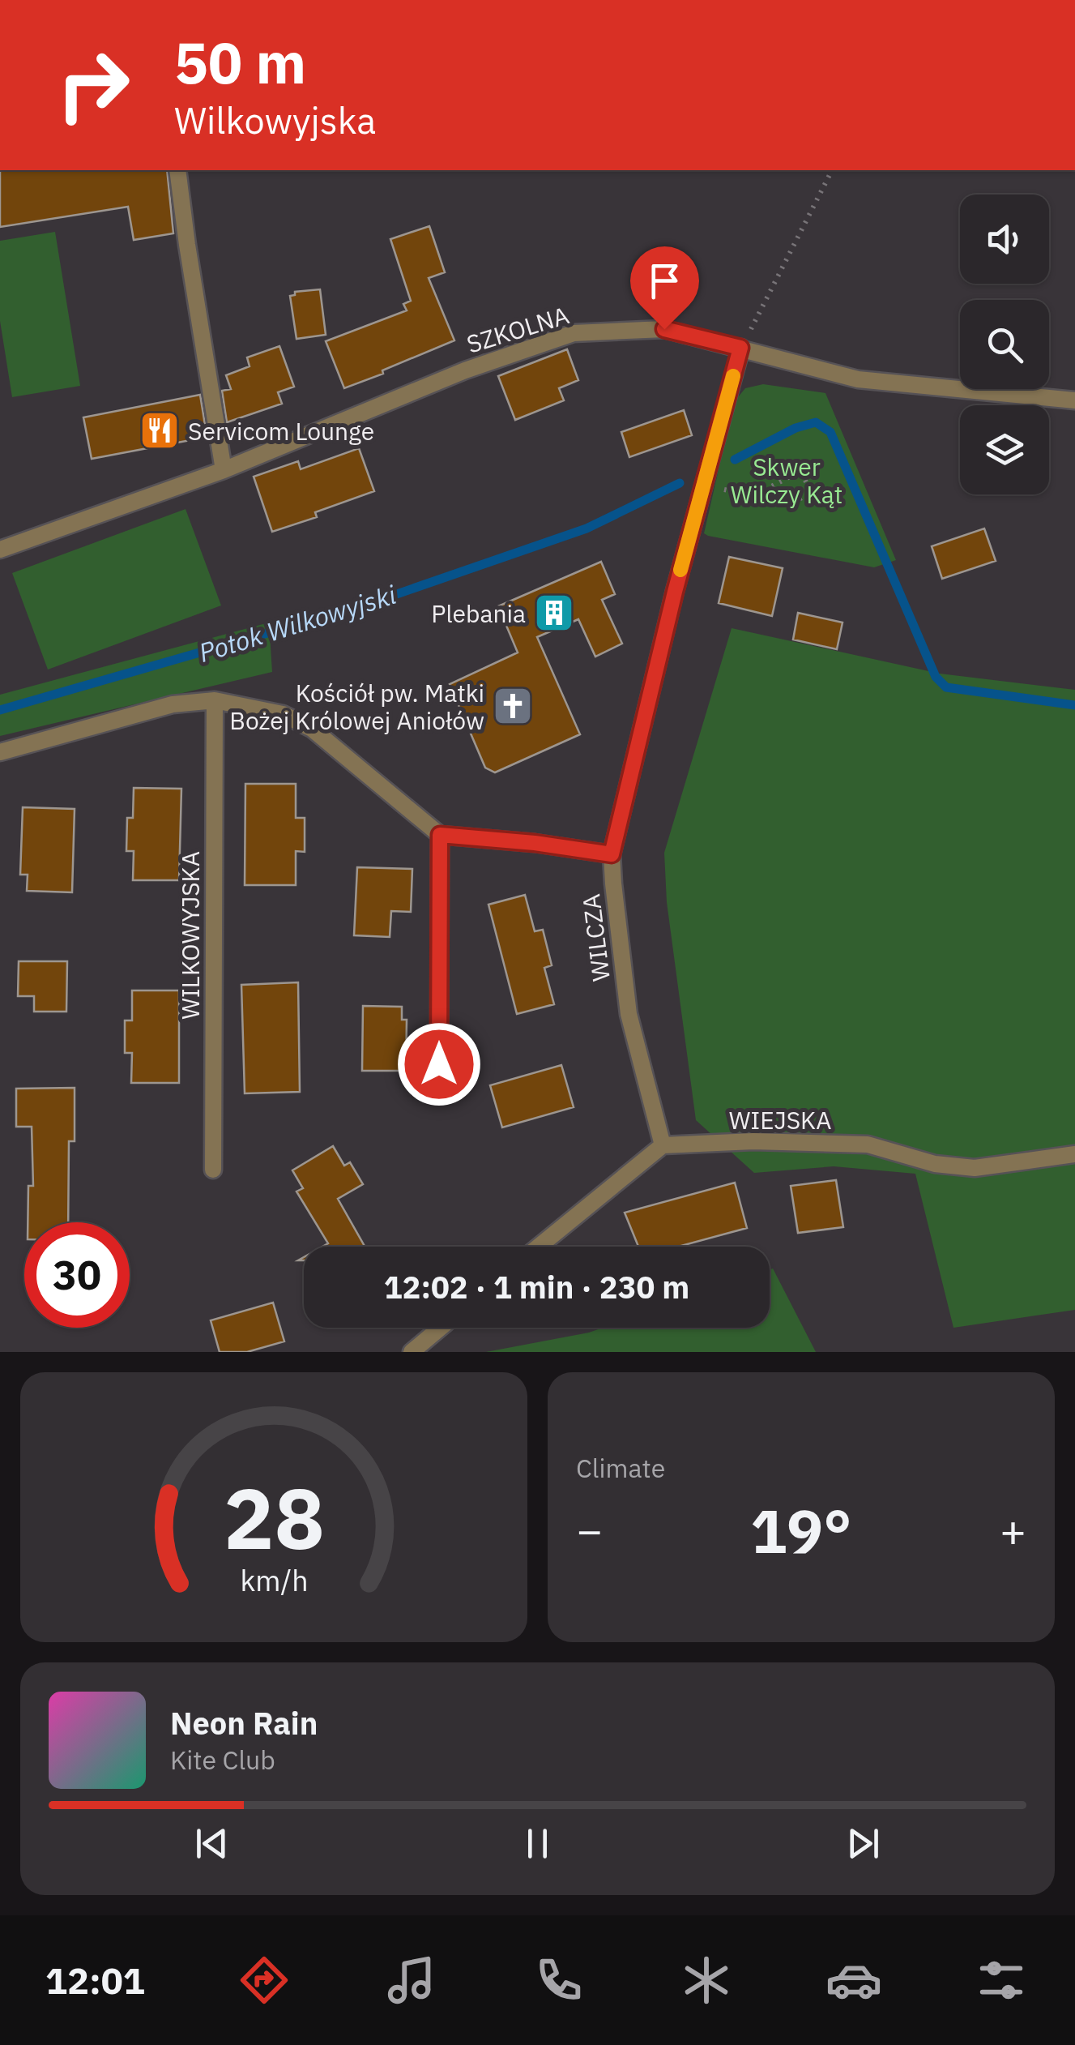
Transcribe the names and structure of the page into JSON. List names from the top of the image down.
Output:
{
  "streets": {
    "street": [
      "SZKOLNA",
      "WILKOWYJSKA",
      "WILCZA",
      "WIEJSKA"
    ]
  },
  "crossings": [
    ["SZKOLNA", "WILCZA"],
    ["WILCZA", "WIEJSKA"]
  ],
  "water": ["Potok Wilkowyjski"],
  "parks": ["Skwer Wilczy Kąt"],
  "places": {
    "restaurant": ["Servicom Lounge"],
    "building": ["Plebania"],
    "church": ["Kościół pw. Matki Bożej Królowej Aniołów"]
  },
  "page": {
    "turn": ["50 m", "Wilkowyjska"],
    "limit": "30",
    "trip": "12:02 · 1 min · 230 m",
    "tile": "Climate",
    "heat": ["−", "19°", "+"],
    "song": ["Neon Rain", "Kite Club"],
    "tabs": "12:01",
    "gauge": ["28", "km/h"]
  }
}
